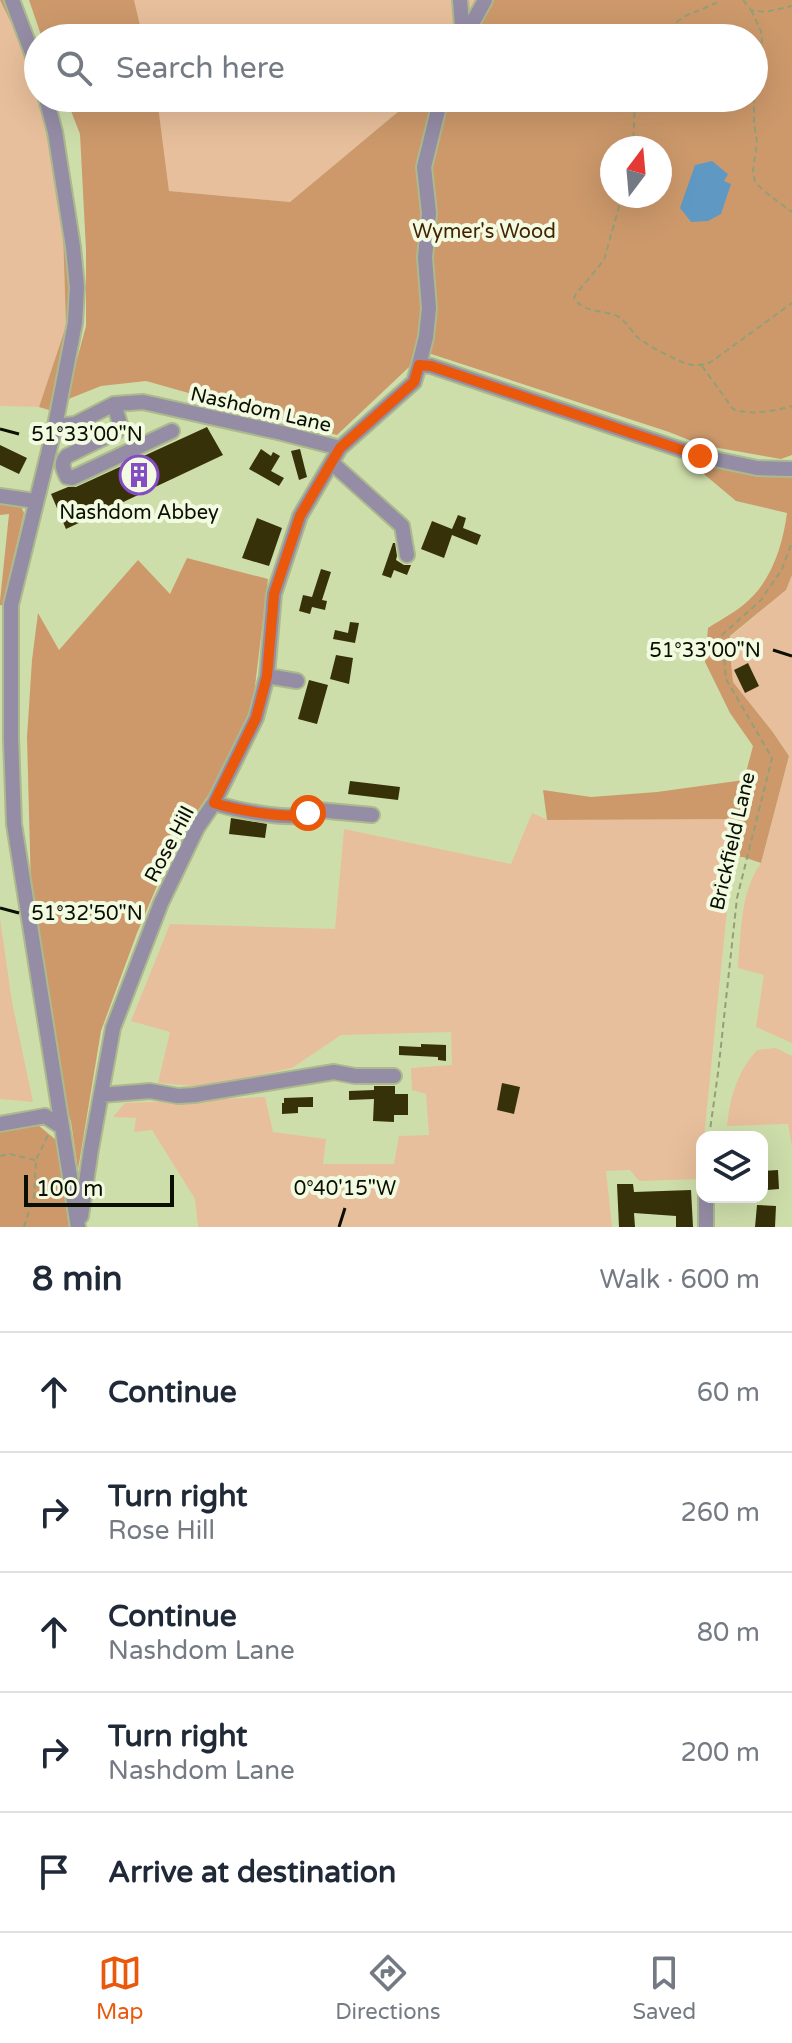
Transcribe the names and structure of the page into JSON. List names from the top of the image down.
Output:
{
  "streets": {
    "street": ["Nashdom Lane", "Rose Hill"],
    "path": ["Brickfield Lane"]
  },
  "crossings": [
    ["Nashdom Lane", "Rose Hill"]
  ],
  "parks": ["Wymer's Wood"],
  "places": {
    "building": ["Nashdom Abbey"]
  },
  "scale_bar": "100 m",
  "north": "top",
  "page": {
    "search": "Search here",
    "scale": "100 m",
    "heading": ["8 min", "Walk · 600 m"],
    "list": [
      ["Continue", "60 m"],
      ["Turn right", "Rose Hill", "260 m"],
      ["Continue", "Nashdom Lane", "80 m"],
      ["Turn right", "Nashdom Lane", "200 m"],
      "Arrive at destination"
    ],
    "nav": ["Map", "Directions", "Saved"]
  },
  "coordinates": ["51°33'00\"N", "51°32'50\"N", "0°40'15\"W"]
}
